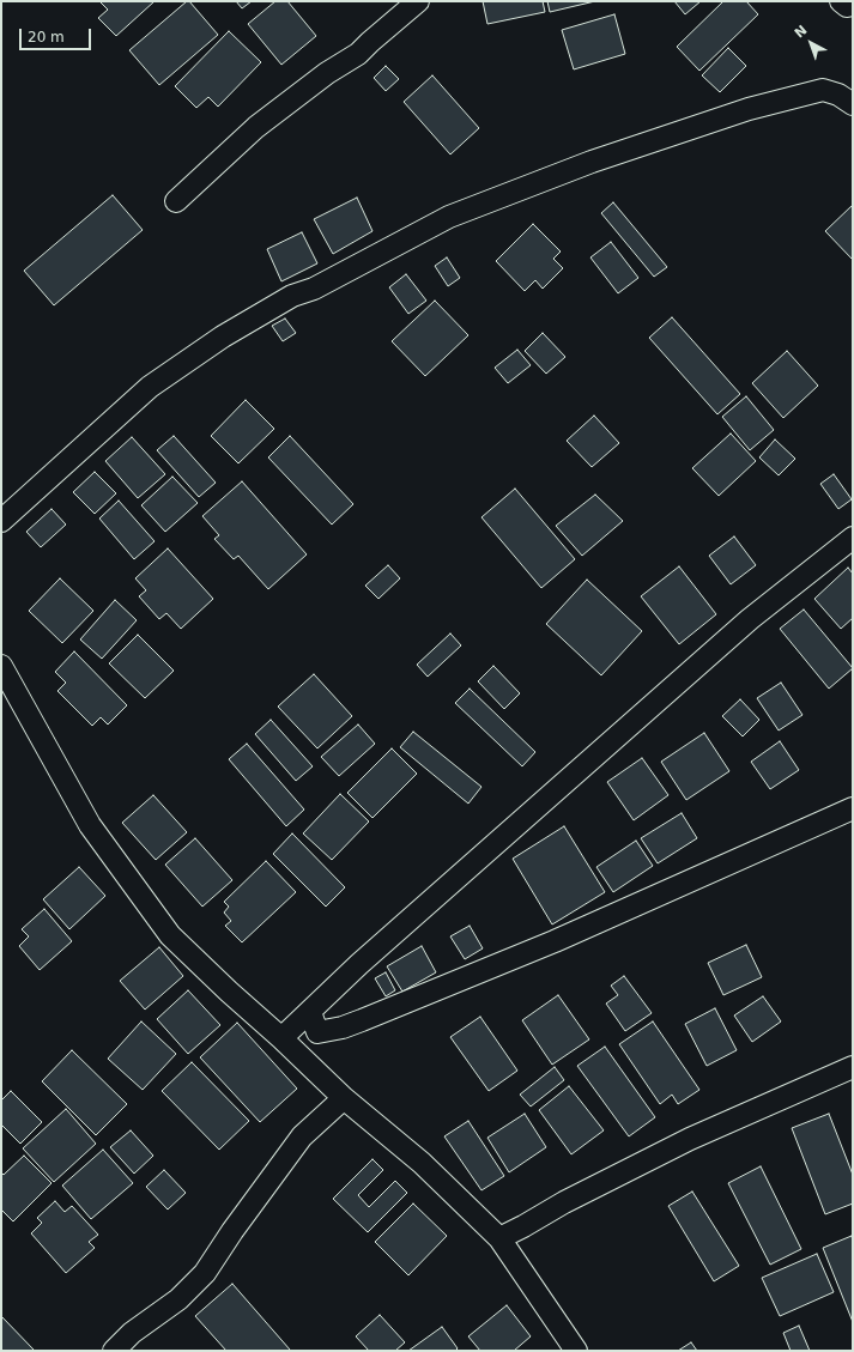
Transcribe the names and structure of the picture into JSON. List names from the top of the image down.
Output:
{
  "scale_bar": "20 m",
  "north": "top left"
}
